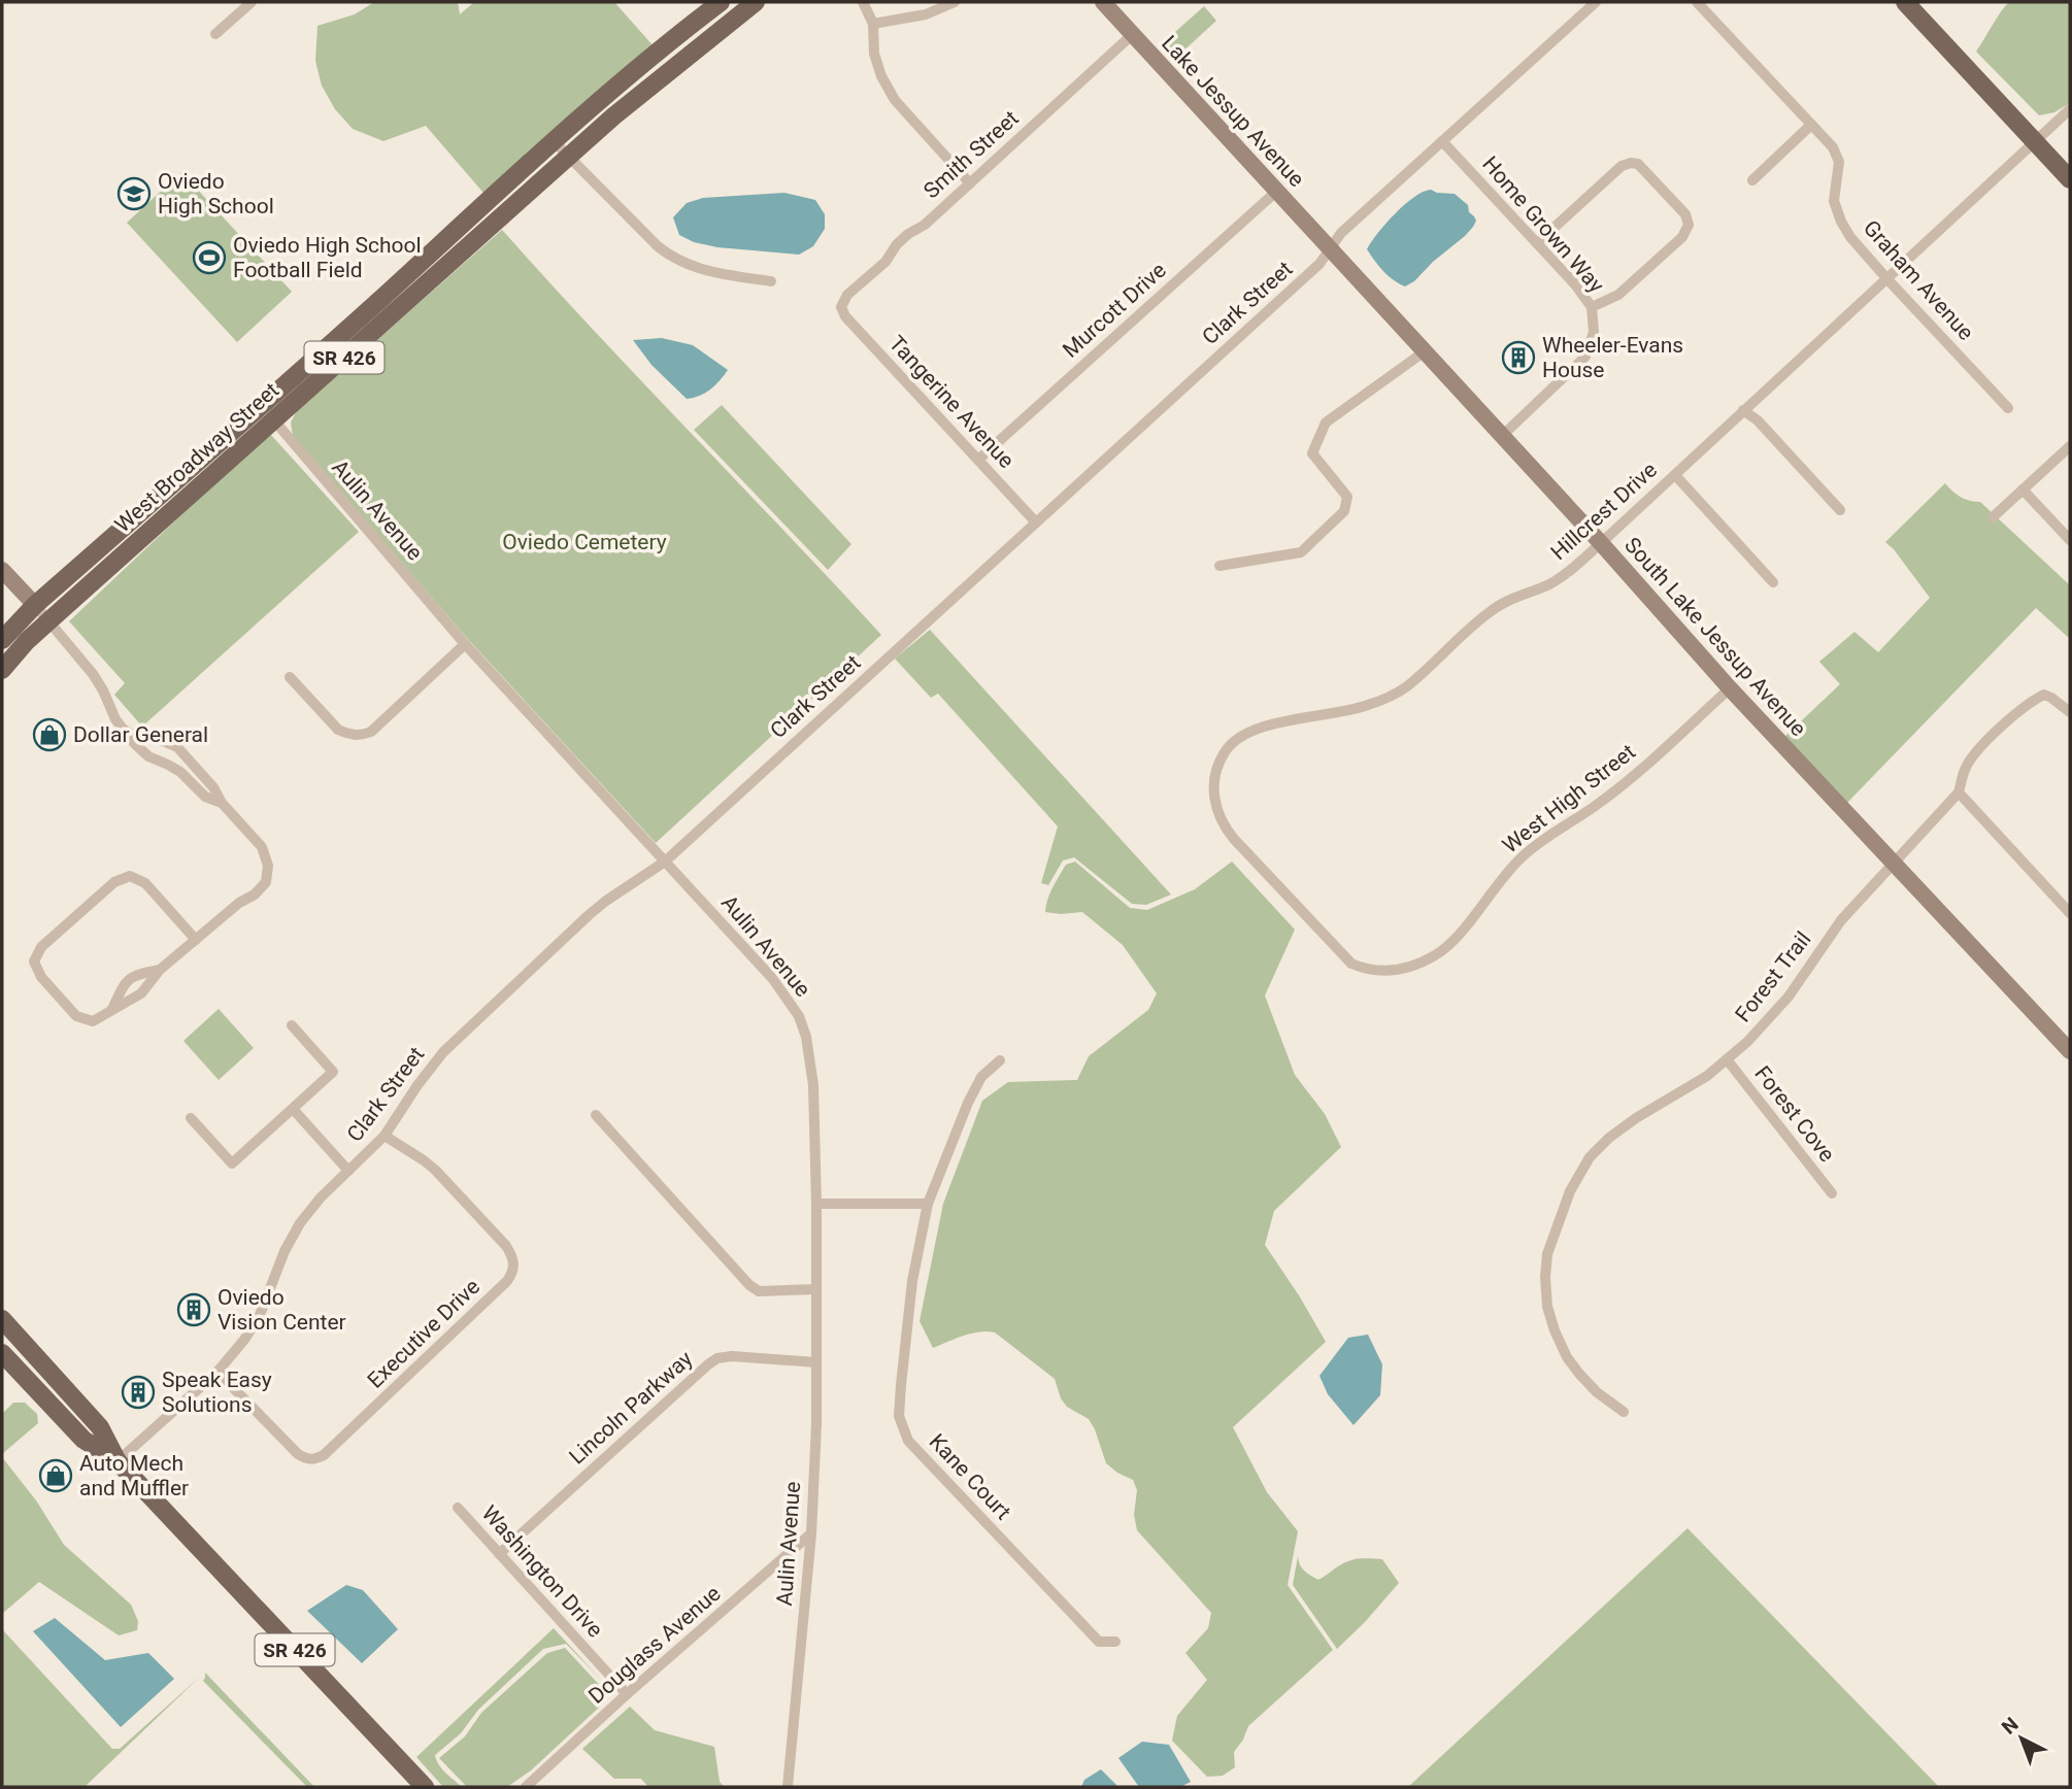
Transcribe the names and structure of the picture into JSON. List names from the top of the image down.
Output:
{
  "streets": {
    "main road": ["SR 426", "West Broadway Street"],
    "street": [
      "Lake Jessup Avenue",
      "Smith Street",
      "Home Grown Way",
      "Graham Avenue",
      "Clark Street",
      "Murcott Drive",
      "Tangerine Avenue",
      "Aulin Avenue",
      "Hillcrest Drive",
      "South Lake Jessup Avenue",
      "West High Street",
      "Forest Trail",
      "Forest Cove",
      "Executive Drive",
      "Lincoln Parkway",
      "Kane Court",
      "Washington Drive",
      "Douglass Avenue"
    ]
  },
  "crossings": [
    ["Lake Jessup Avenue", "Smith Street"],
    ["Lake Jessup Avenue", "Clark Street"],
    ["Lake Jessup Avenue", "Murcott Drive"],
    ["Lake Jessup Avenue", "South Lake Jessup Avenue"],
    ["Smith Street", "Tangerine Avenue"],
    ["Home Grown Way", "Clark Street"],
    ["Home Grown Way", "South Lake Jessup Avenue"],
    ["Graham Avenue", "Hillcrest Drive"],
    ["Clark Street", "SR 426"],
    ["Clark Street", "Tangerine Avenue"],
    ["Clark Street", "Aulin Avenue"],
    ["Clark Street", "South Lake Jessup Avenue"],
    ["Clark Street", "Executive Drive"],
    ["Murcott Drive", "Tangerine Avenue"],
    ["West Broadway Street", "Aulin Avenue"],
    ["Aulin Avenue", "Lincoln Parkway"],
    ["Aulin Avenue", "Douglass Avenue"],
    ["Hillcrest Drive", "South Lake Jessup Avenue"],
    ["Hillcrest Drive", "West High Street"],
    ["South Lake Jessup Avenue", "West High Street"],
    ["South Lake Jessup Avenue", "Forest Trail"],
    ["Forest Trail", "Forest Cove"],
    ["Lincoln Parkway", "Washington Drive"],
    ["Washington Drive", "Douglass Avenue"]
  ],
  "parks": ["Oviedo Cemetery"],
  "places": {
    "school or university": ["Oviedo High School"],
    "sports": ["Oviedo High School Football Field"],
    "building": ["Wheeler-Evans House", "Oviedo Vision Center", "Speak Easy Solutions"],
    "shop": ["Dollar General", "Auto Mech and Muffler"]
  },
  "north": "top left"
}
